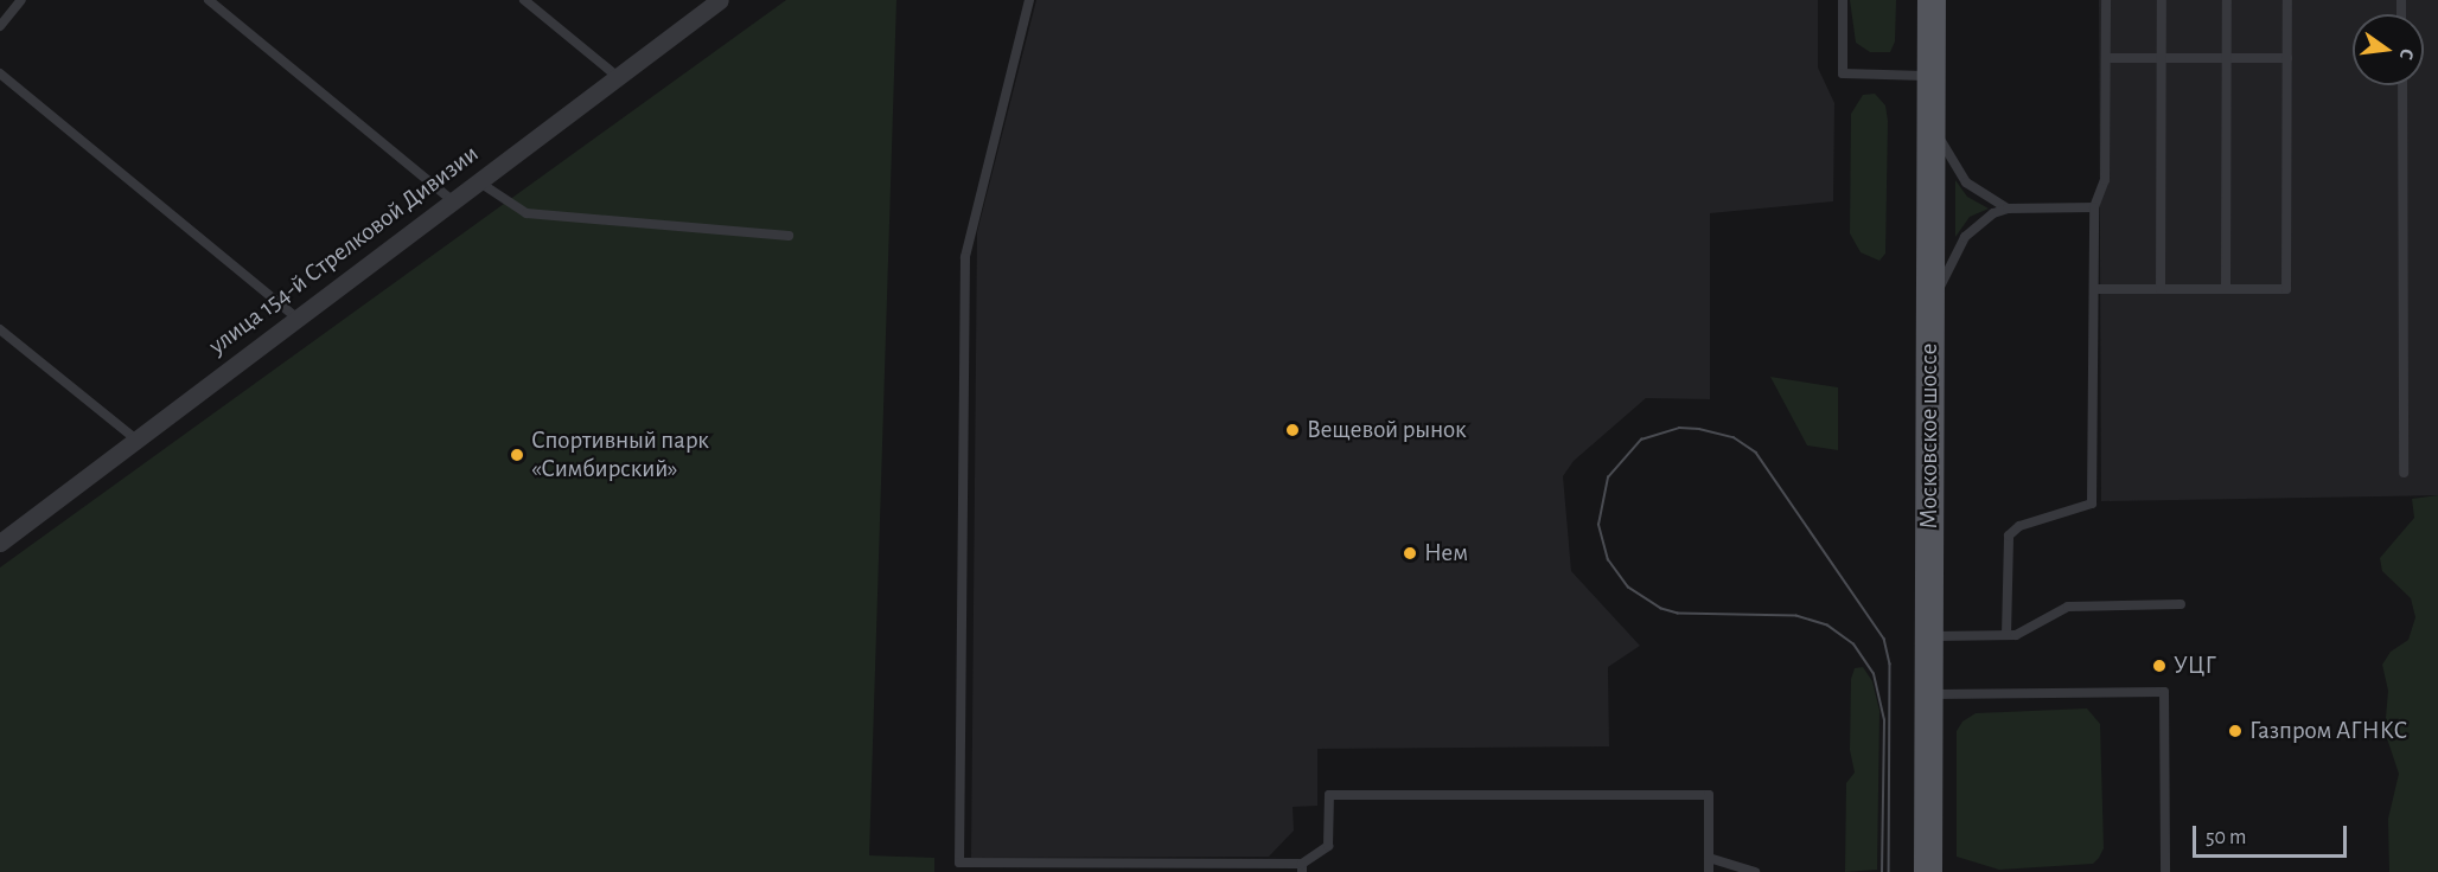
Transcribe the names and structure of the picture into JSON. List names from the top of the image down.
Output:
{
  "streets": {
    "main road": ["Московское шоссе"],
    "street": ["улица 154-й Стрелковой Дивизии"]
  },
  "places": [
    "Вещевой рынок",
    "Спортивный парк «Симбирский»",
    "Нем",
    "УЦГ",
    "Газпром АГНКС"
  ],
  "scale_bar": "50 m",
  "north": "right"
}
